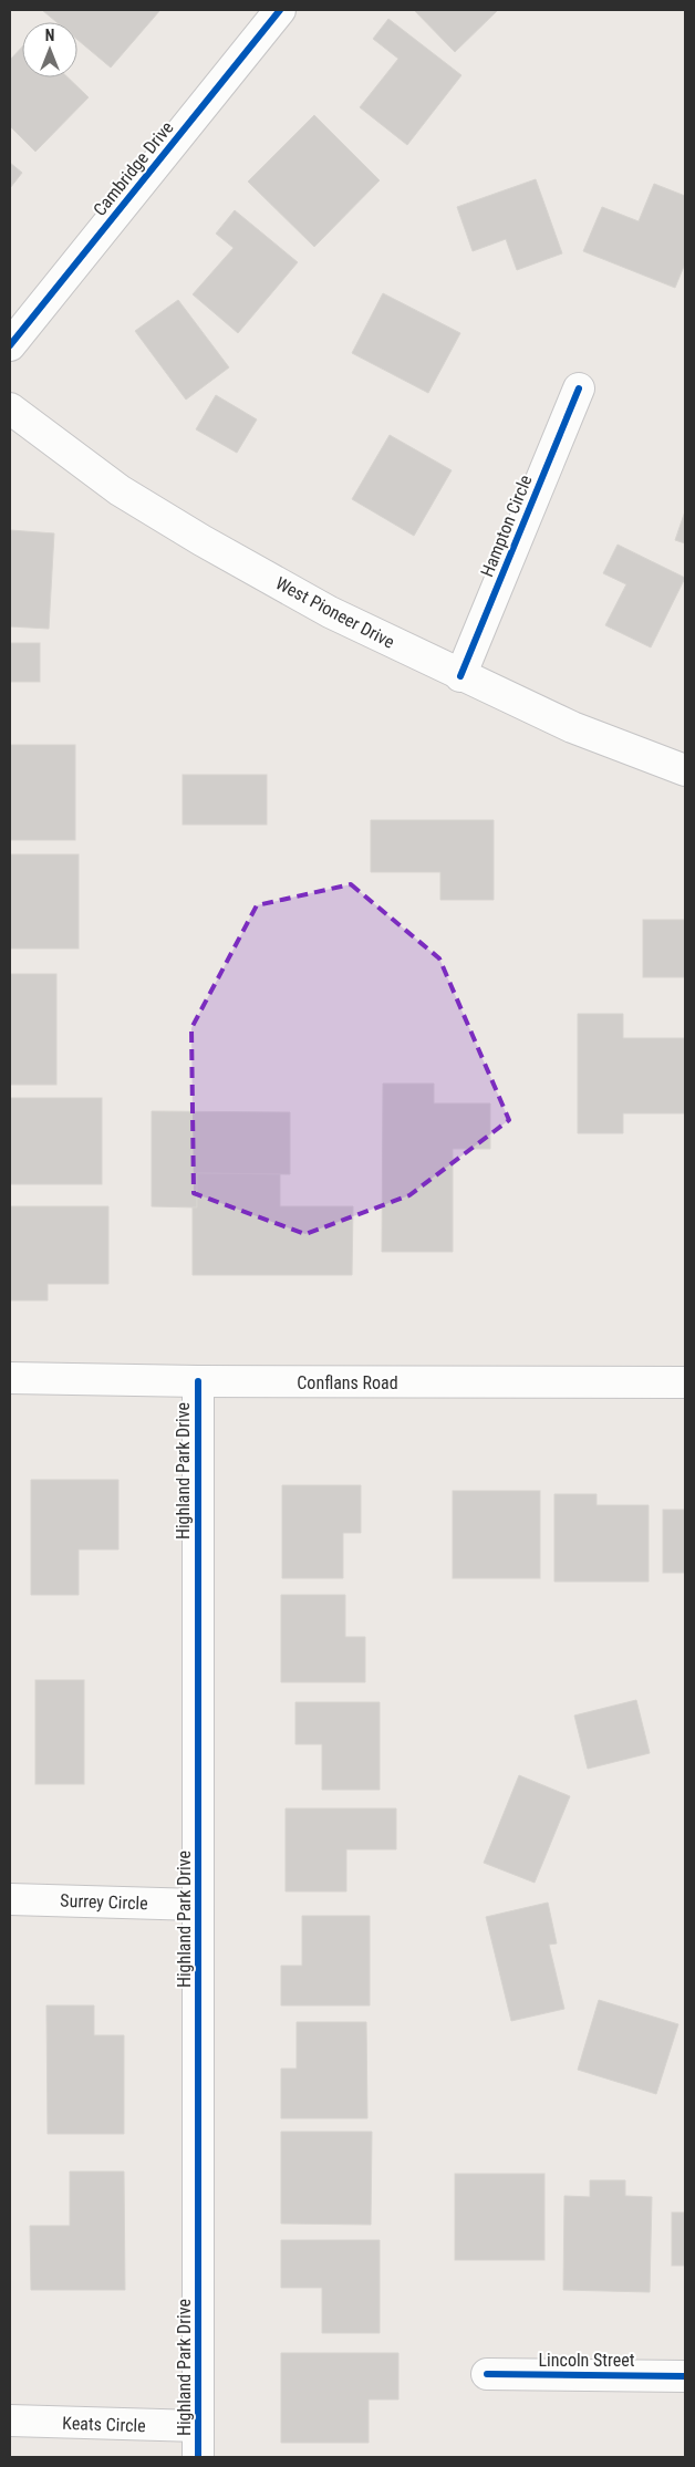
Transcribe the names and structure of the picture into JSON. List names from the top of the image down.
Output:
{
  "streets": {
    "street": [
      "Cambridge Drive",
      "Hampton Circle",
      "West Pioneer Drive",
      "Conflans Road",
      "Highland Park Drive",
      "Surrey Circle",
      "Lincoln Street",
      "Keats Circle"
    ]
  },
  "crossings": [
    ["Hampton Circle", "West Pioneer Drive"],
    ["Conflans Road", "Highland Park Drive"],
    ["Highland Park Drive", "Surrey Circle"],
    ["Highland Park Drive", "Keats Circle"]
  ],
  "north": "top"
}
